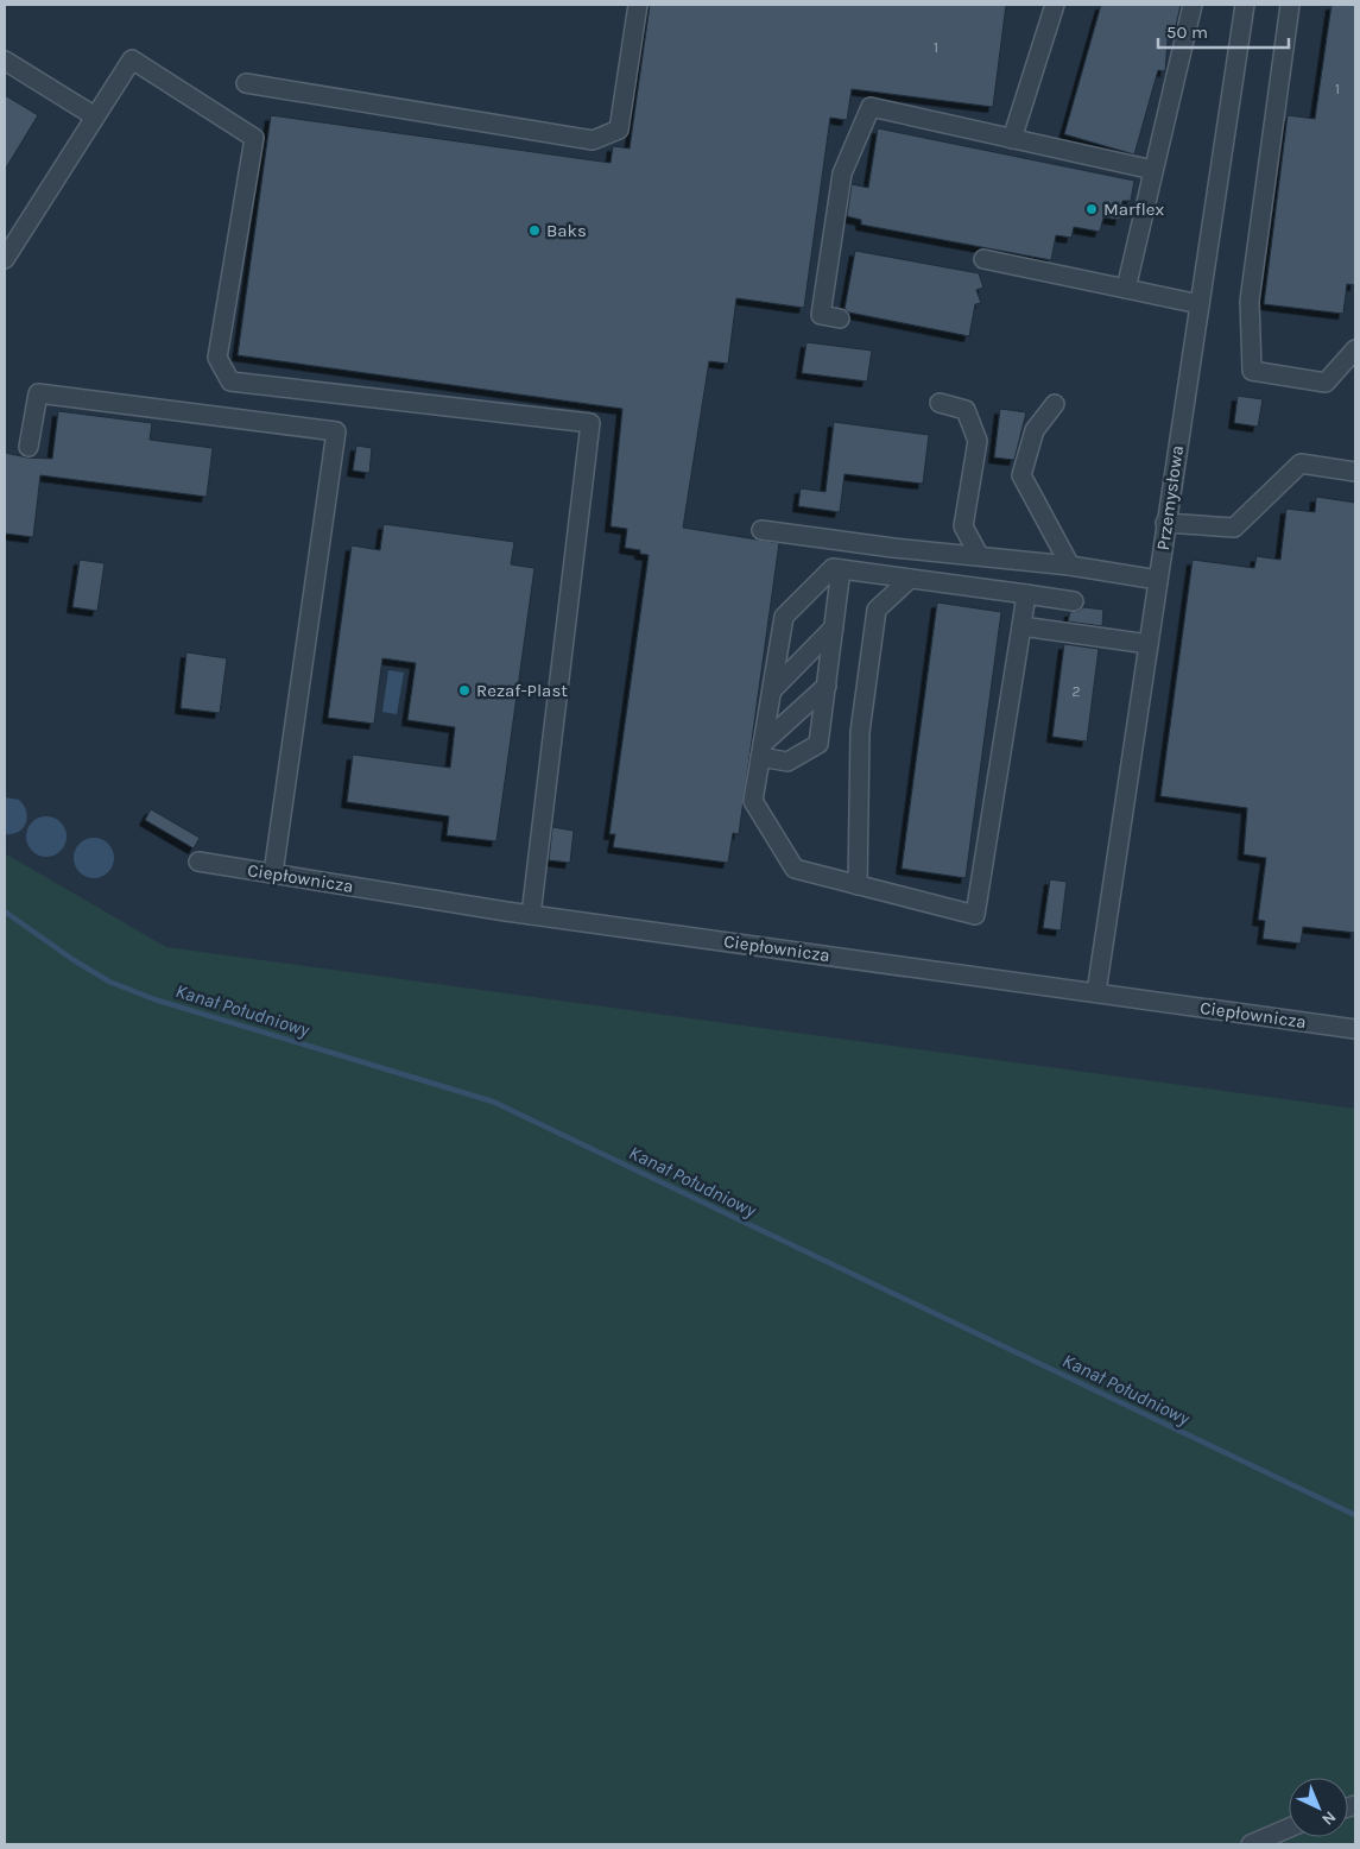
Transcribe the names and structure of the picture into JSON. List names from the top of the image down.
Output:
{
  "streets": {
    "street": ["Przemysłowa", "Ciepłownicza"]
  },
  "crossings": [
    ["Przemysłowa", "Ciepłownicza"]
  ],
  "water": ["Kanał Południowy"],
  "places": ["Marflex", "Baks", "Rezaf-Plast"],
  "house_numbers": ["1", "1", "2"],
  "scale_bar": "50 m",
  "north": "bottom right"
}
